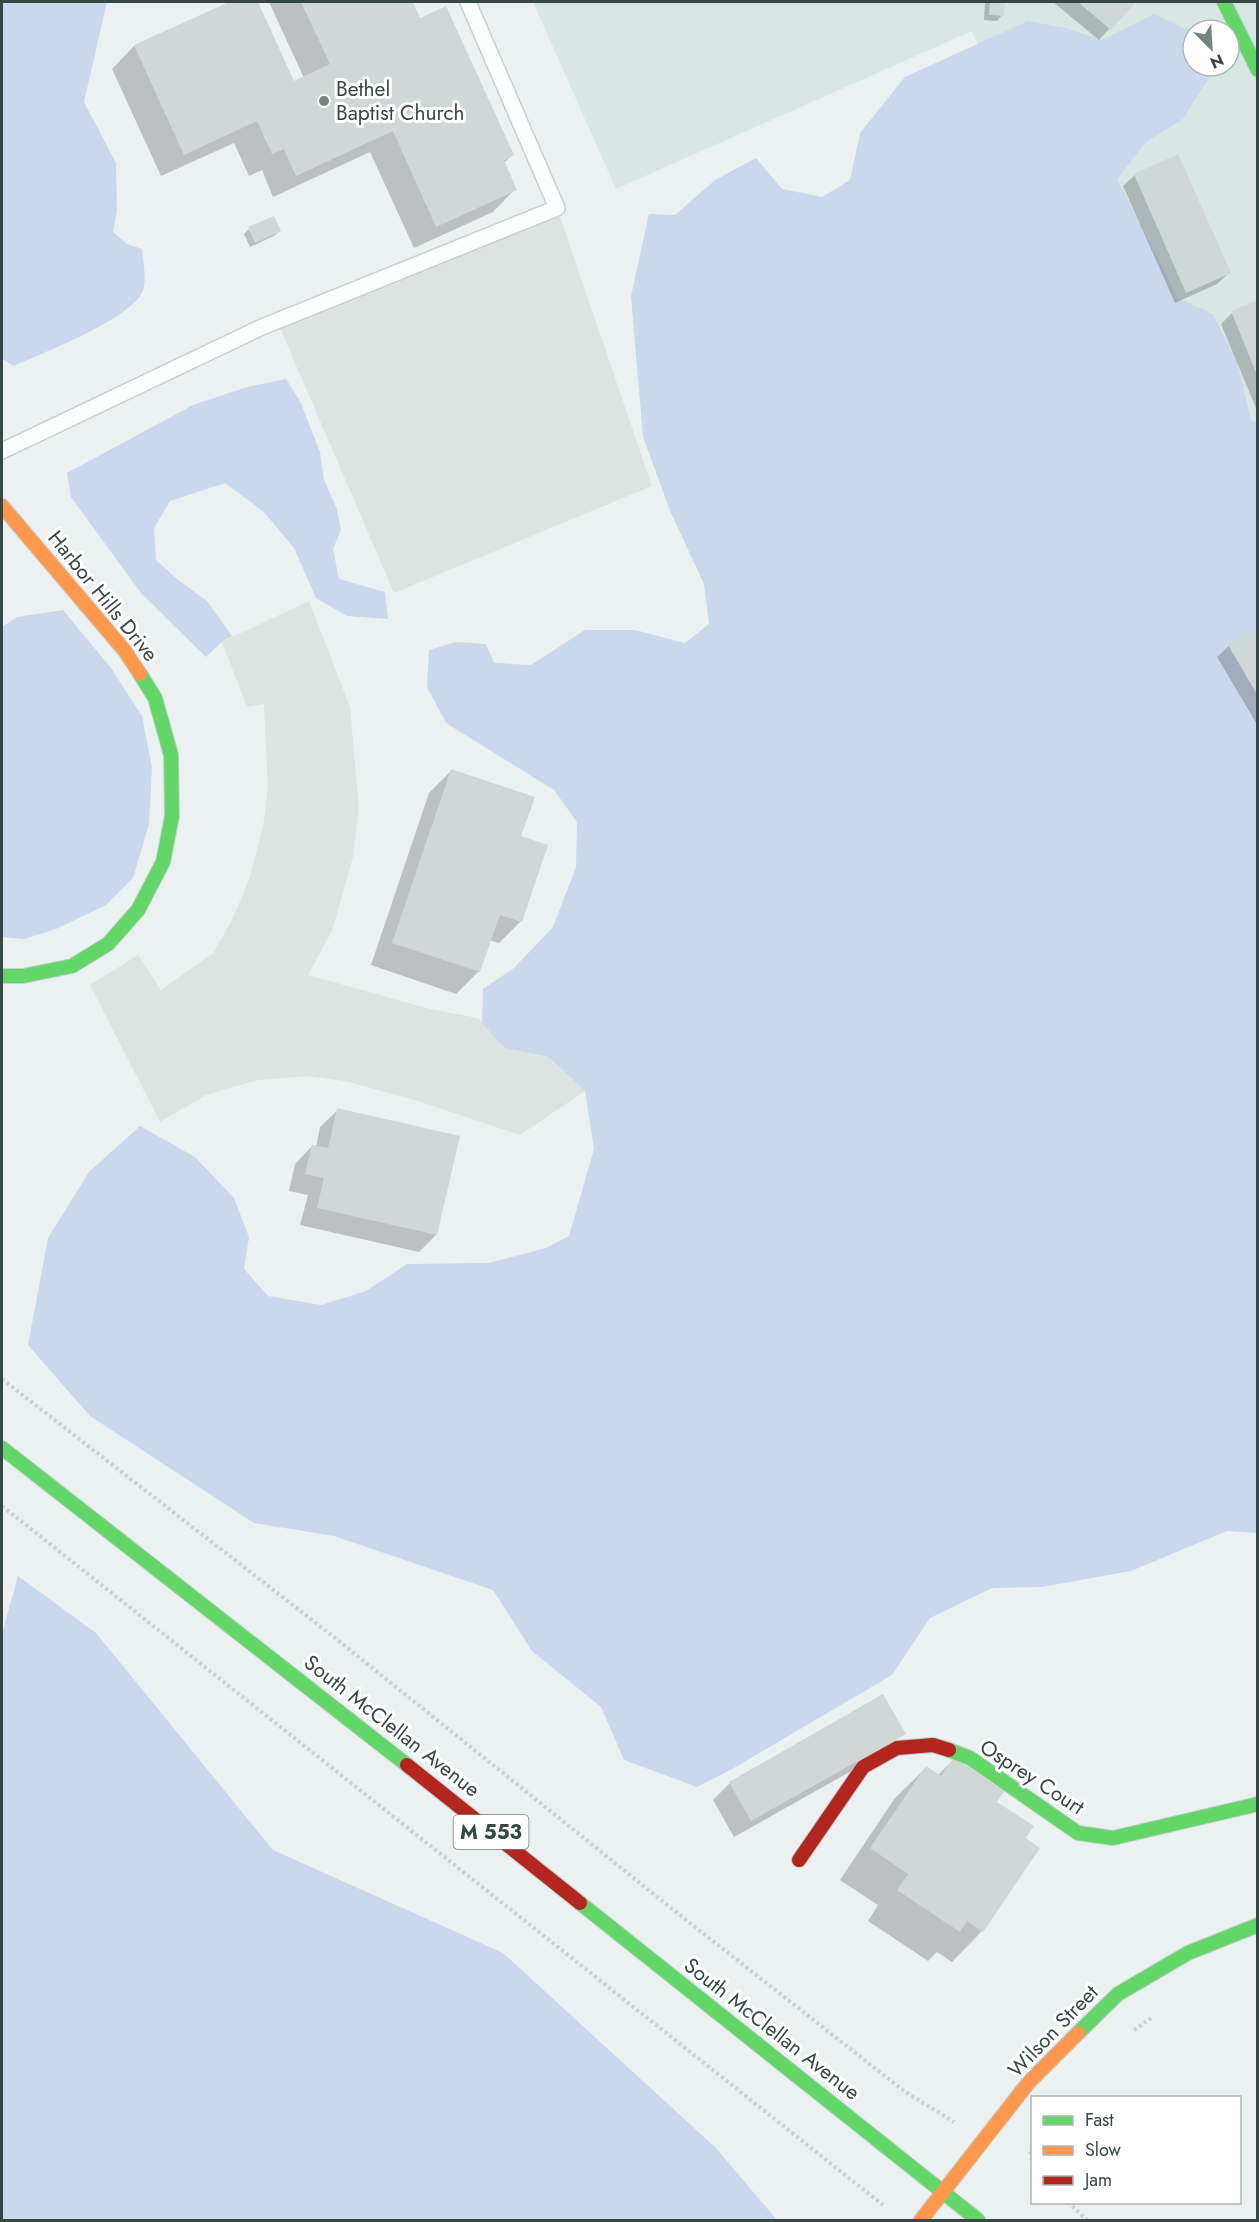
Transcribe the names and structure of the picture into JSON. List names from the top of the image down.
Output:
{
  "streets": {
    "street": [
      "Harbor Hills Drive",
      "South McClellan Avenue",
      "Osprey Court",
      "M 553",
      "Wilson Street"
    ]
  },
  "crossings": [
    ["South McClellan Avenue", "Wilson Street"]
  ],
  "places": ["Bethel Baptist Church"],
  "legend": ["Fast", "Slow", "Jam"],
  "north": "bottom right"
}
